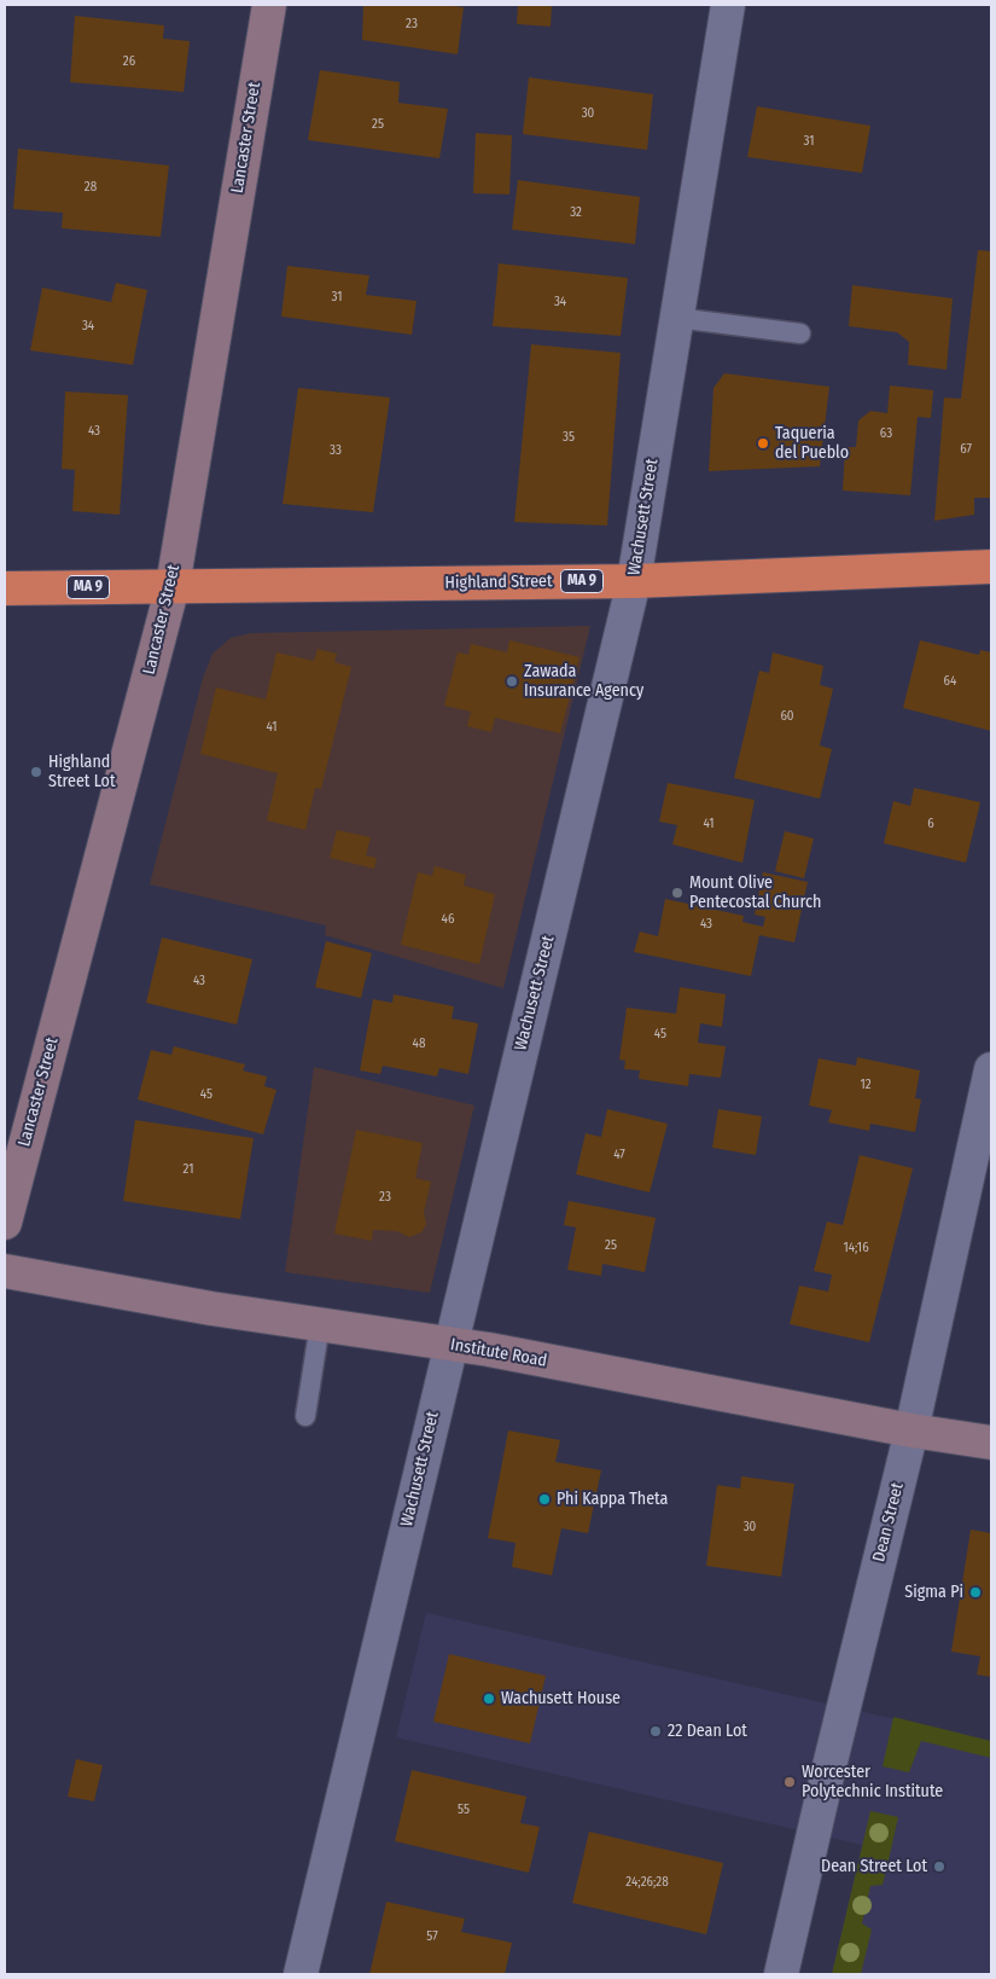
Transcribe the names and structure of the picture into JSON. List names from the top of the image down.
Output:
{
  "streets": {
    "highway": ["MA 9", "Highland Street"],
    "main road": ["Lancaster Street", "Institute Road"],
    "street": ["Wachusett Street", "Dean Street"]
  },
  "crossings": [
    ["Lancaster Street", "Highland Street"],
    ["Wachusett Street", "Highland Street"],
    ["Wachusett Street", "Institute Road"],
    ["Institute Road", "Dean Street"]
  ],
  "places": [
    "Taqueria del Pueblo",
    "Zawada Insurance Agency",
    "Highland Street Lot",
    "Mount Olive Pentecostal Church",
    "Phi Kappa Theta",
    "Sigma Pi",
    "Wachusett House",
    "22 Dean Lot",
    "Worcester Polytechnic Institute",
    "Dean Street Lot"
  ],
  "house_numbers": [
    "23",
    "26",
    "30",
    "25",
    "31",
    "28",
    "32",
    "31",
    "34",
    "34",
    "43",
    "63",
    "35",
    "67",
    "33",
    "64",
    "60",
    "41",
    "41",
    "6",
    "46",
    "43",
    "43",
    "45",
    "48",
    "12",
    "45",
    "47",
    "21",
    "23",
    "25",
    "14;16",
    "30",
    "55",
    "24;26;28",
    "57"
  ]
}
